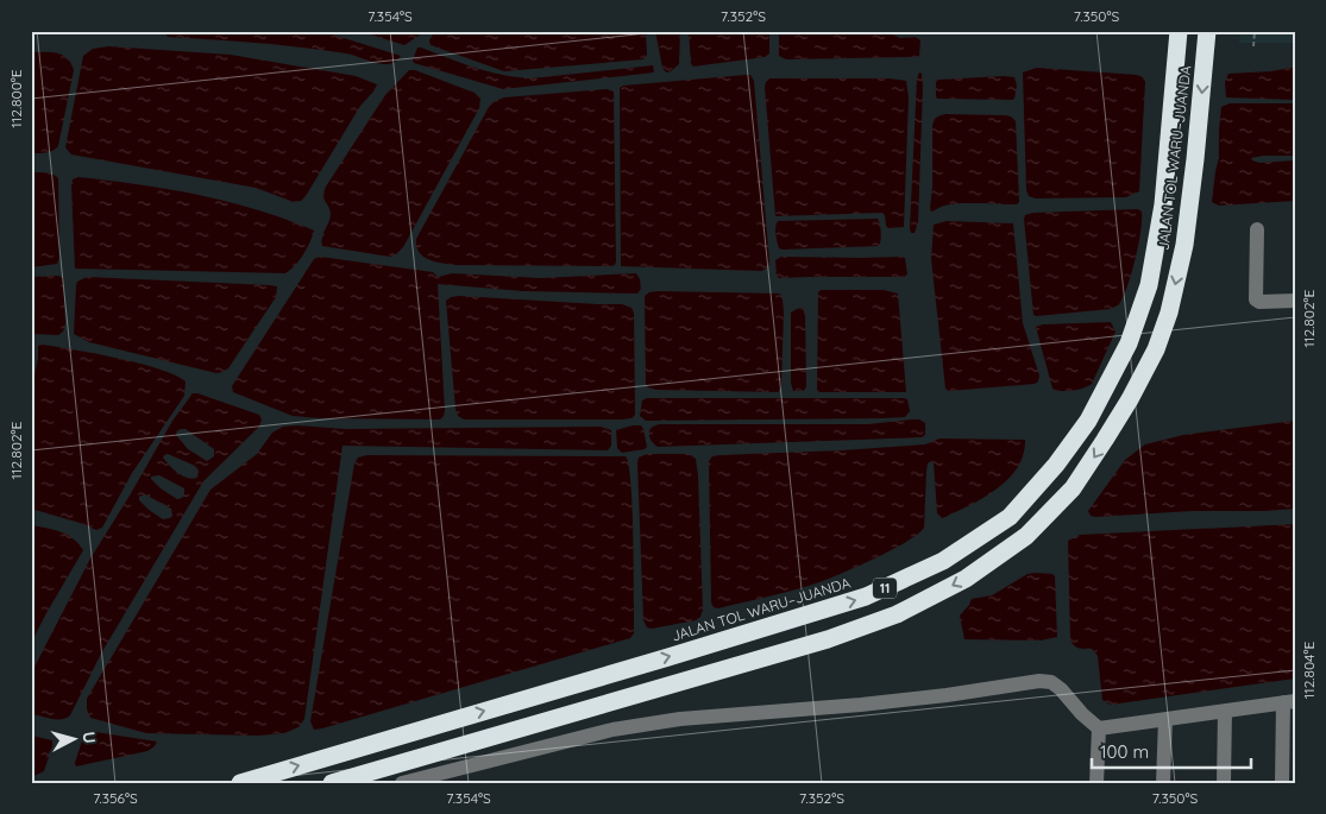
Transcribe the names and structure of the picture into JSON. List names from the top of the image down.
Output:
{
  "streets": {
    "highway": ["JALAN TOL WARU–JUANDA", "11"]
  },
  "scale_bar": "100 m",
  "north": "right",
  "coordinates": [
    "7.354°S",
    "7.352°S",
    "7.350°S",
    "112.800°E",
    "112.802°E",
    "112.804°E",
    "7.356°S"
  ]
}
